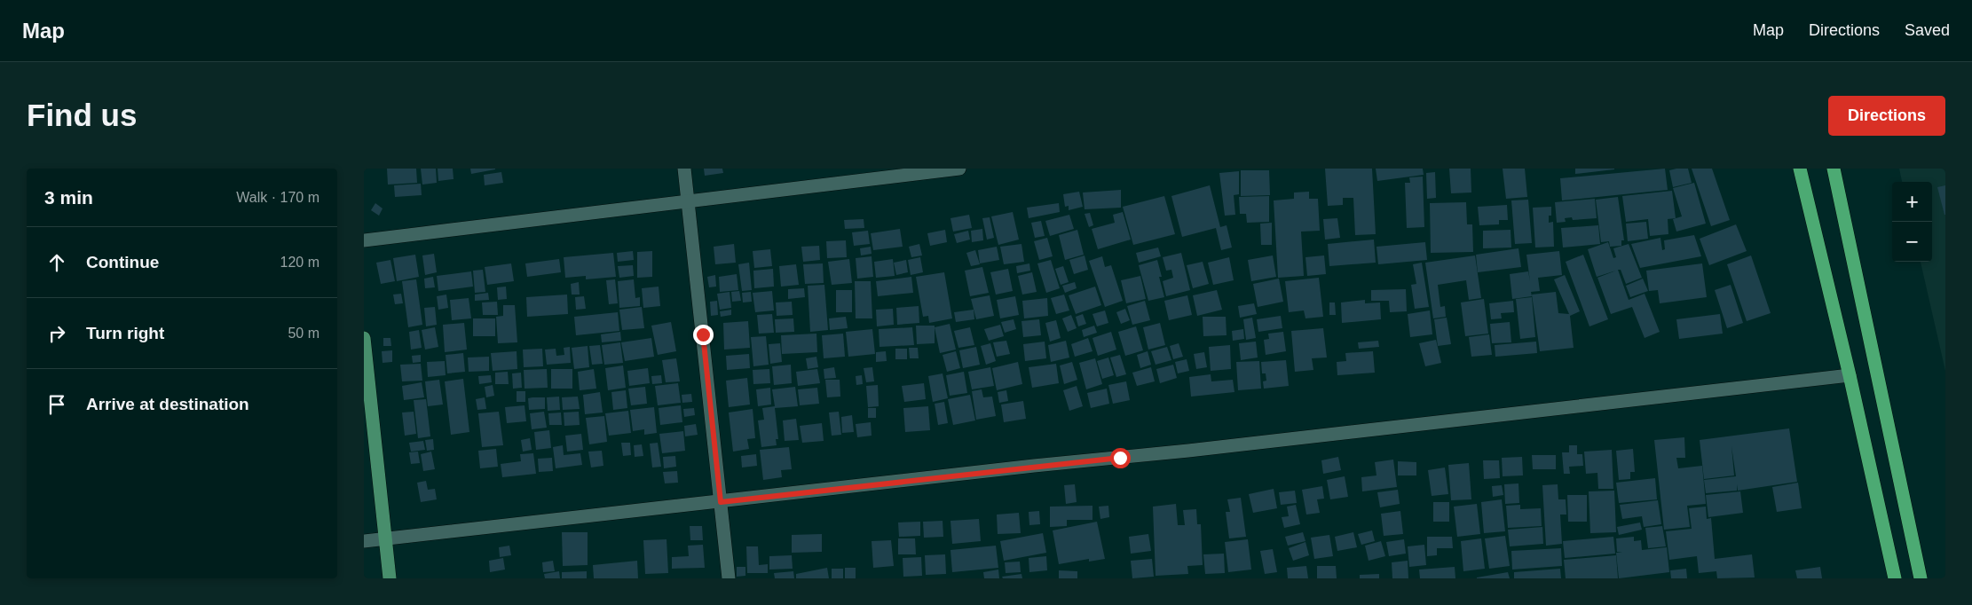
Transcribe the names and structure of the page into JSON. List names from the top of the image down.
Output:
{
  "page": {
    "header": "Map",
    "nav": ["Map", "Directions", "Saved"],
    "buttons": "Directions",
    "title": "Find us",
    "heading": ["3 min", "Walk · 170 m"],
    "map_buttons": ["+", "−"],
    "list": [
      ["Continue", "120 m"],
      ["Turn right", "50 m"],
      "Arrive at destination"
    ]
  }
}
